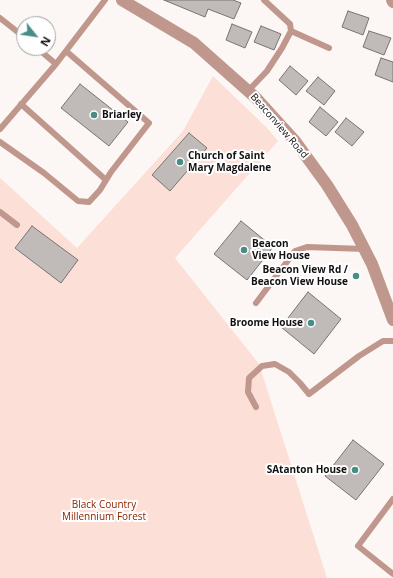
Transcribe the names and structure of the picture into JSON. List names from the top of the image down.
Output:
{
  "streets": {
    "street": ["Beaconview Road"]
  },
  "parks": ["Black Country Millennium Forest"],
  "places": [
    "Briarley",
    "Church of Saint Mary Magdalene",
    "Beacon View House",
    "Beacon View Rd / Beacon View House",
    "Broome House",
    "SAtanton House"
  ],
  "north": "bottom right"
}
